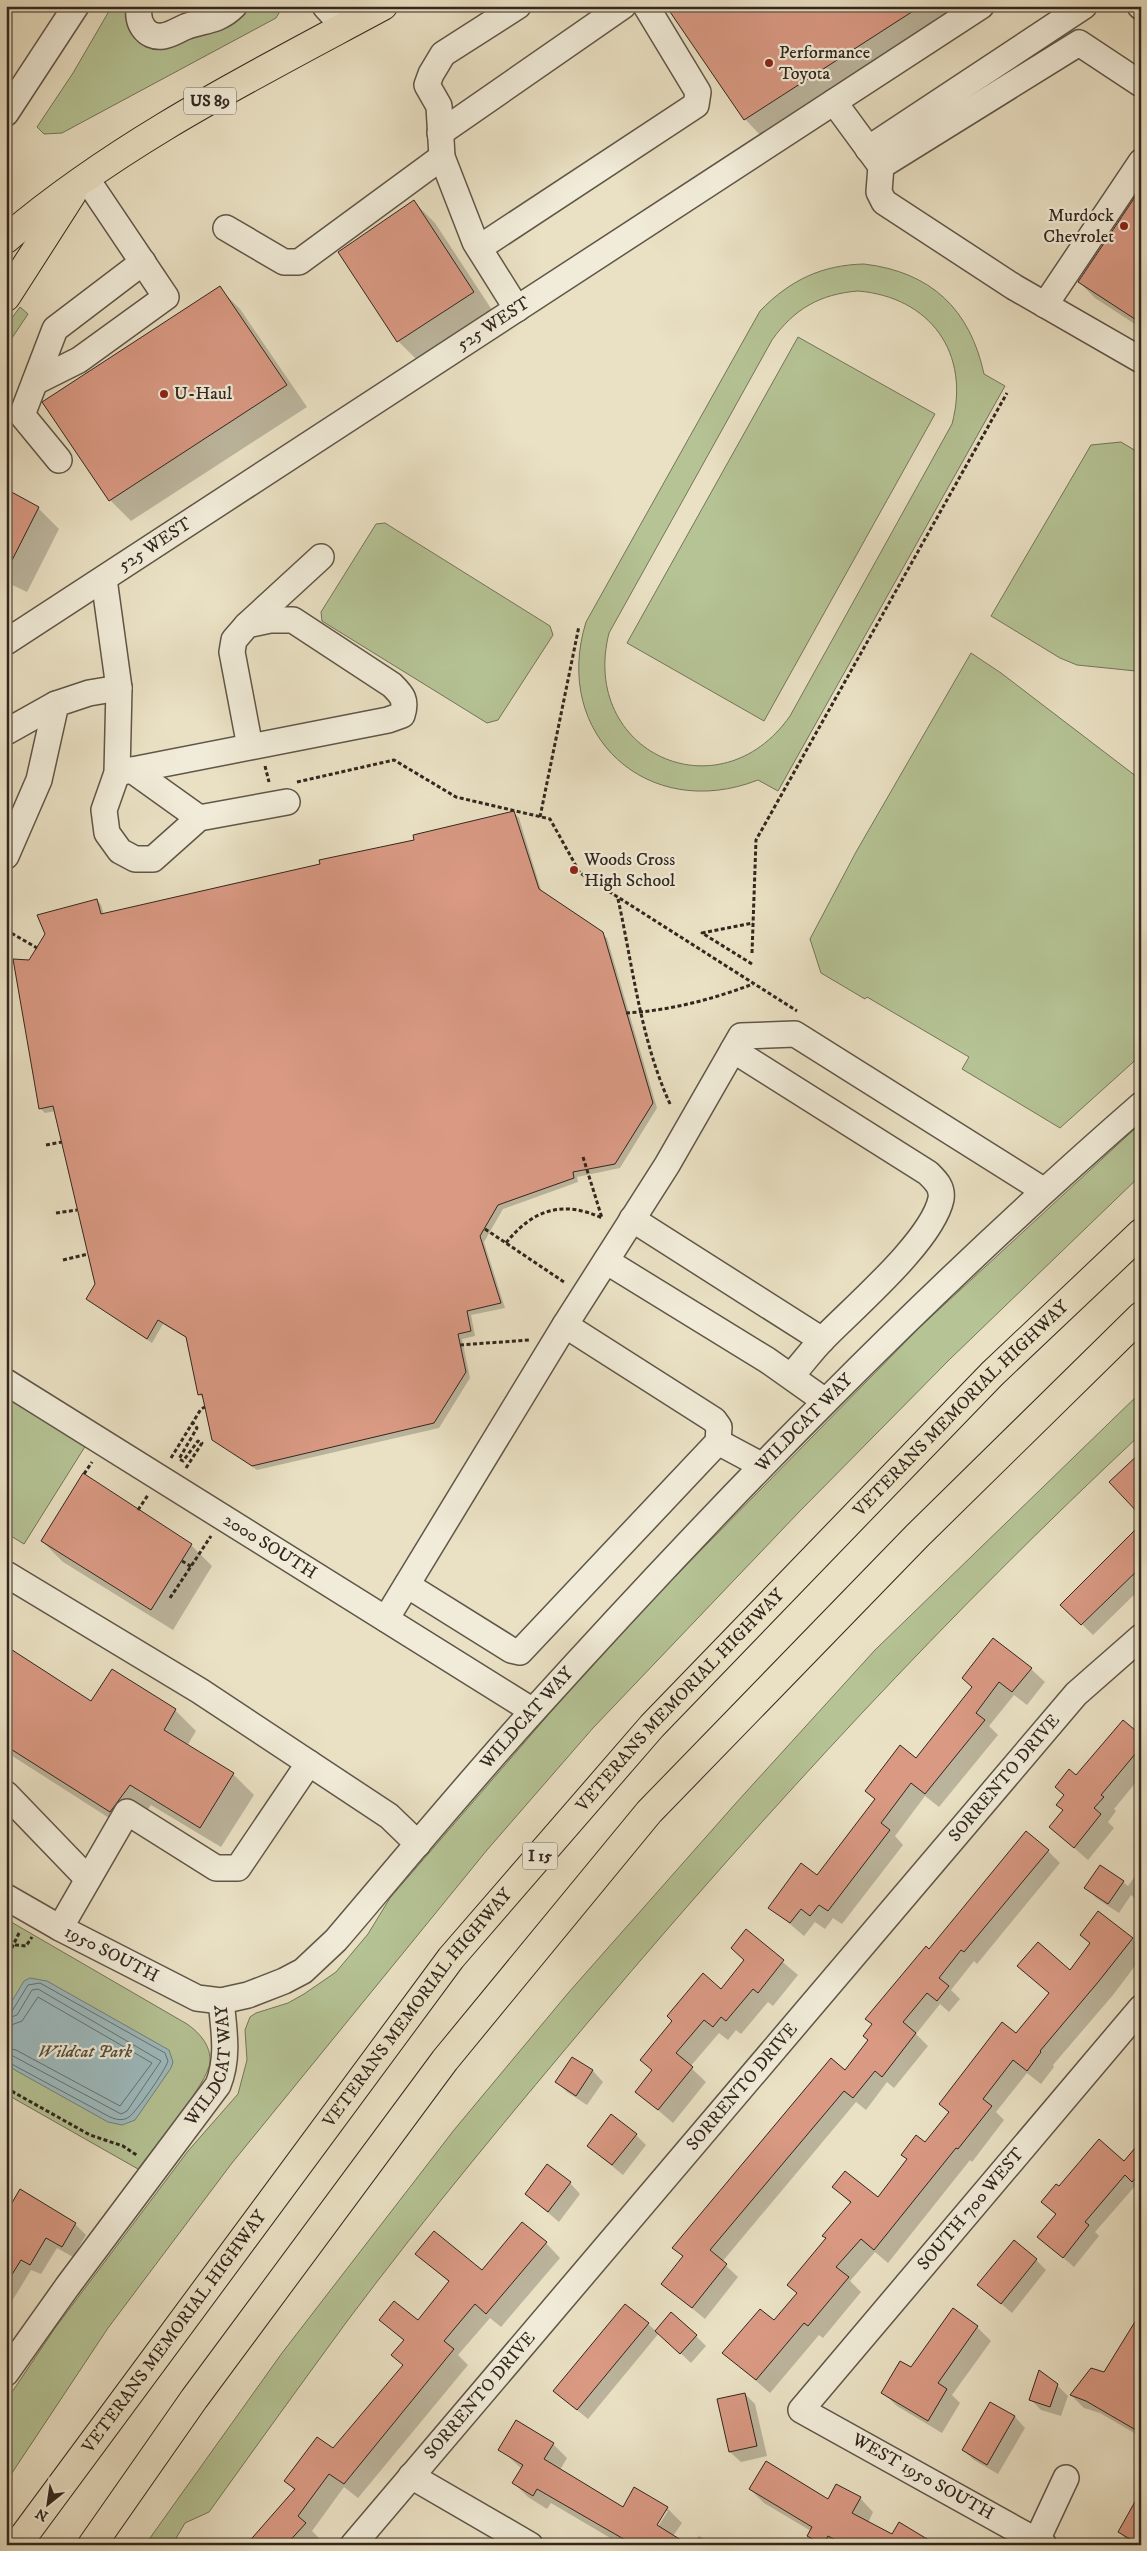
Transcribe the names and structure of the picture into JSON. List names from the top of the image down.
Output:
{
  "streets": {
    "main road": ["US 89", "VETERANS MEMORIAL HIGHWAY", "I 15"],
    "street": [
      "525 WEST",
      "WILDCAT WAY",
      "2000 SOUTH",
      "SORRENTO DRIVE",
      "1950 SOUTH",
      "SOUTH 700 WEST",
      "WEST 1950 SOUTH"
    ]
  },
  "crossings": [
    ["WILDCAT WAY", "2000 SOUTH"],
    ["WILDCAT WAY", "1950 SOUTH"],
    ["SOUTH 700 WEST", "WEST 1950 SOUTH"]
  ],
  "parks": ["Wildcat Park"],
  "places": [
    "Performance Toyota",
    "Murdock Chevrolet",
    "U-Haul",
    "Woods Cross High School"
  ],
  "north": "bottom left"
}
